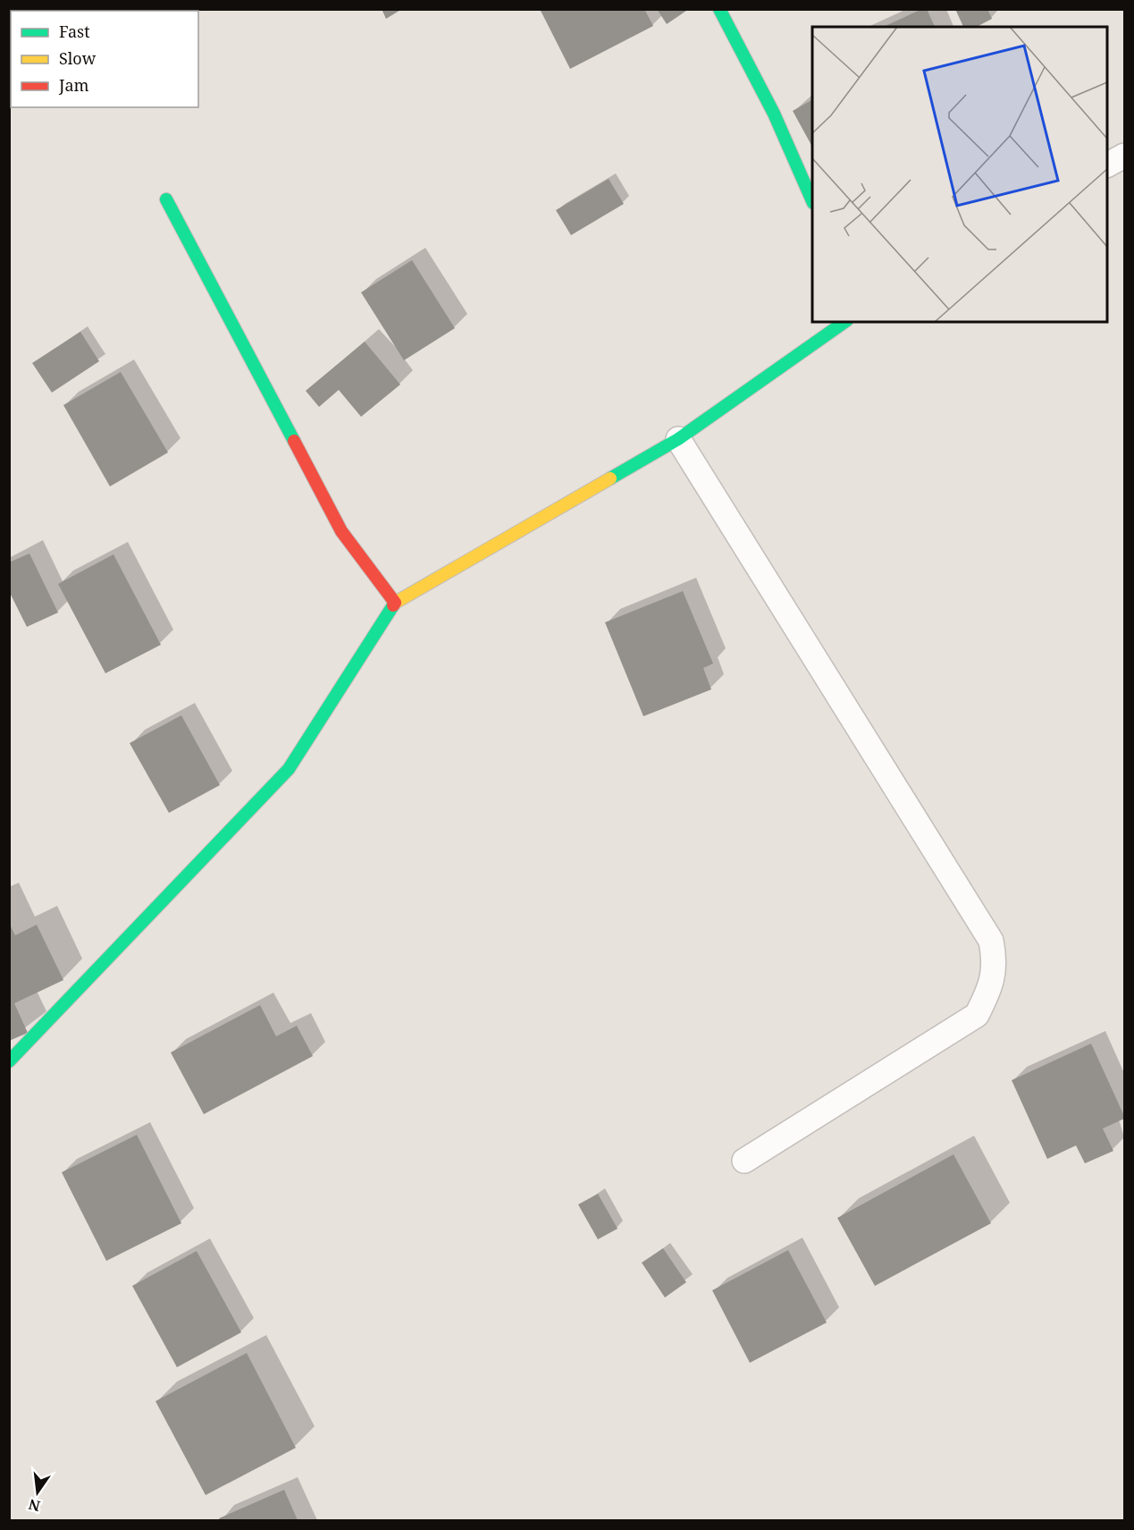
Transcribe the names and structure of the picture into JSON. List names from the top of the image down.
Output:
{
  "legend": ["Fast", "Slow", "Jam"],
  "north": "bottom"
}
